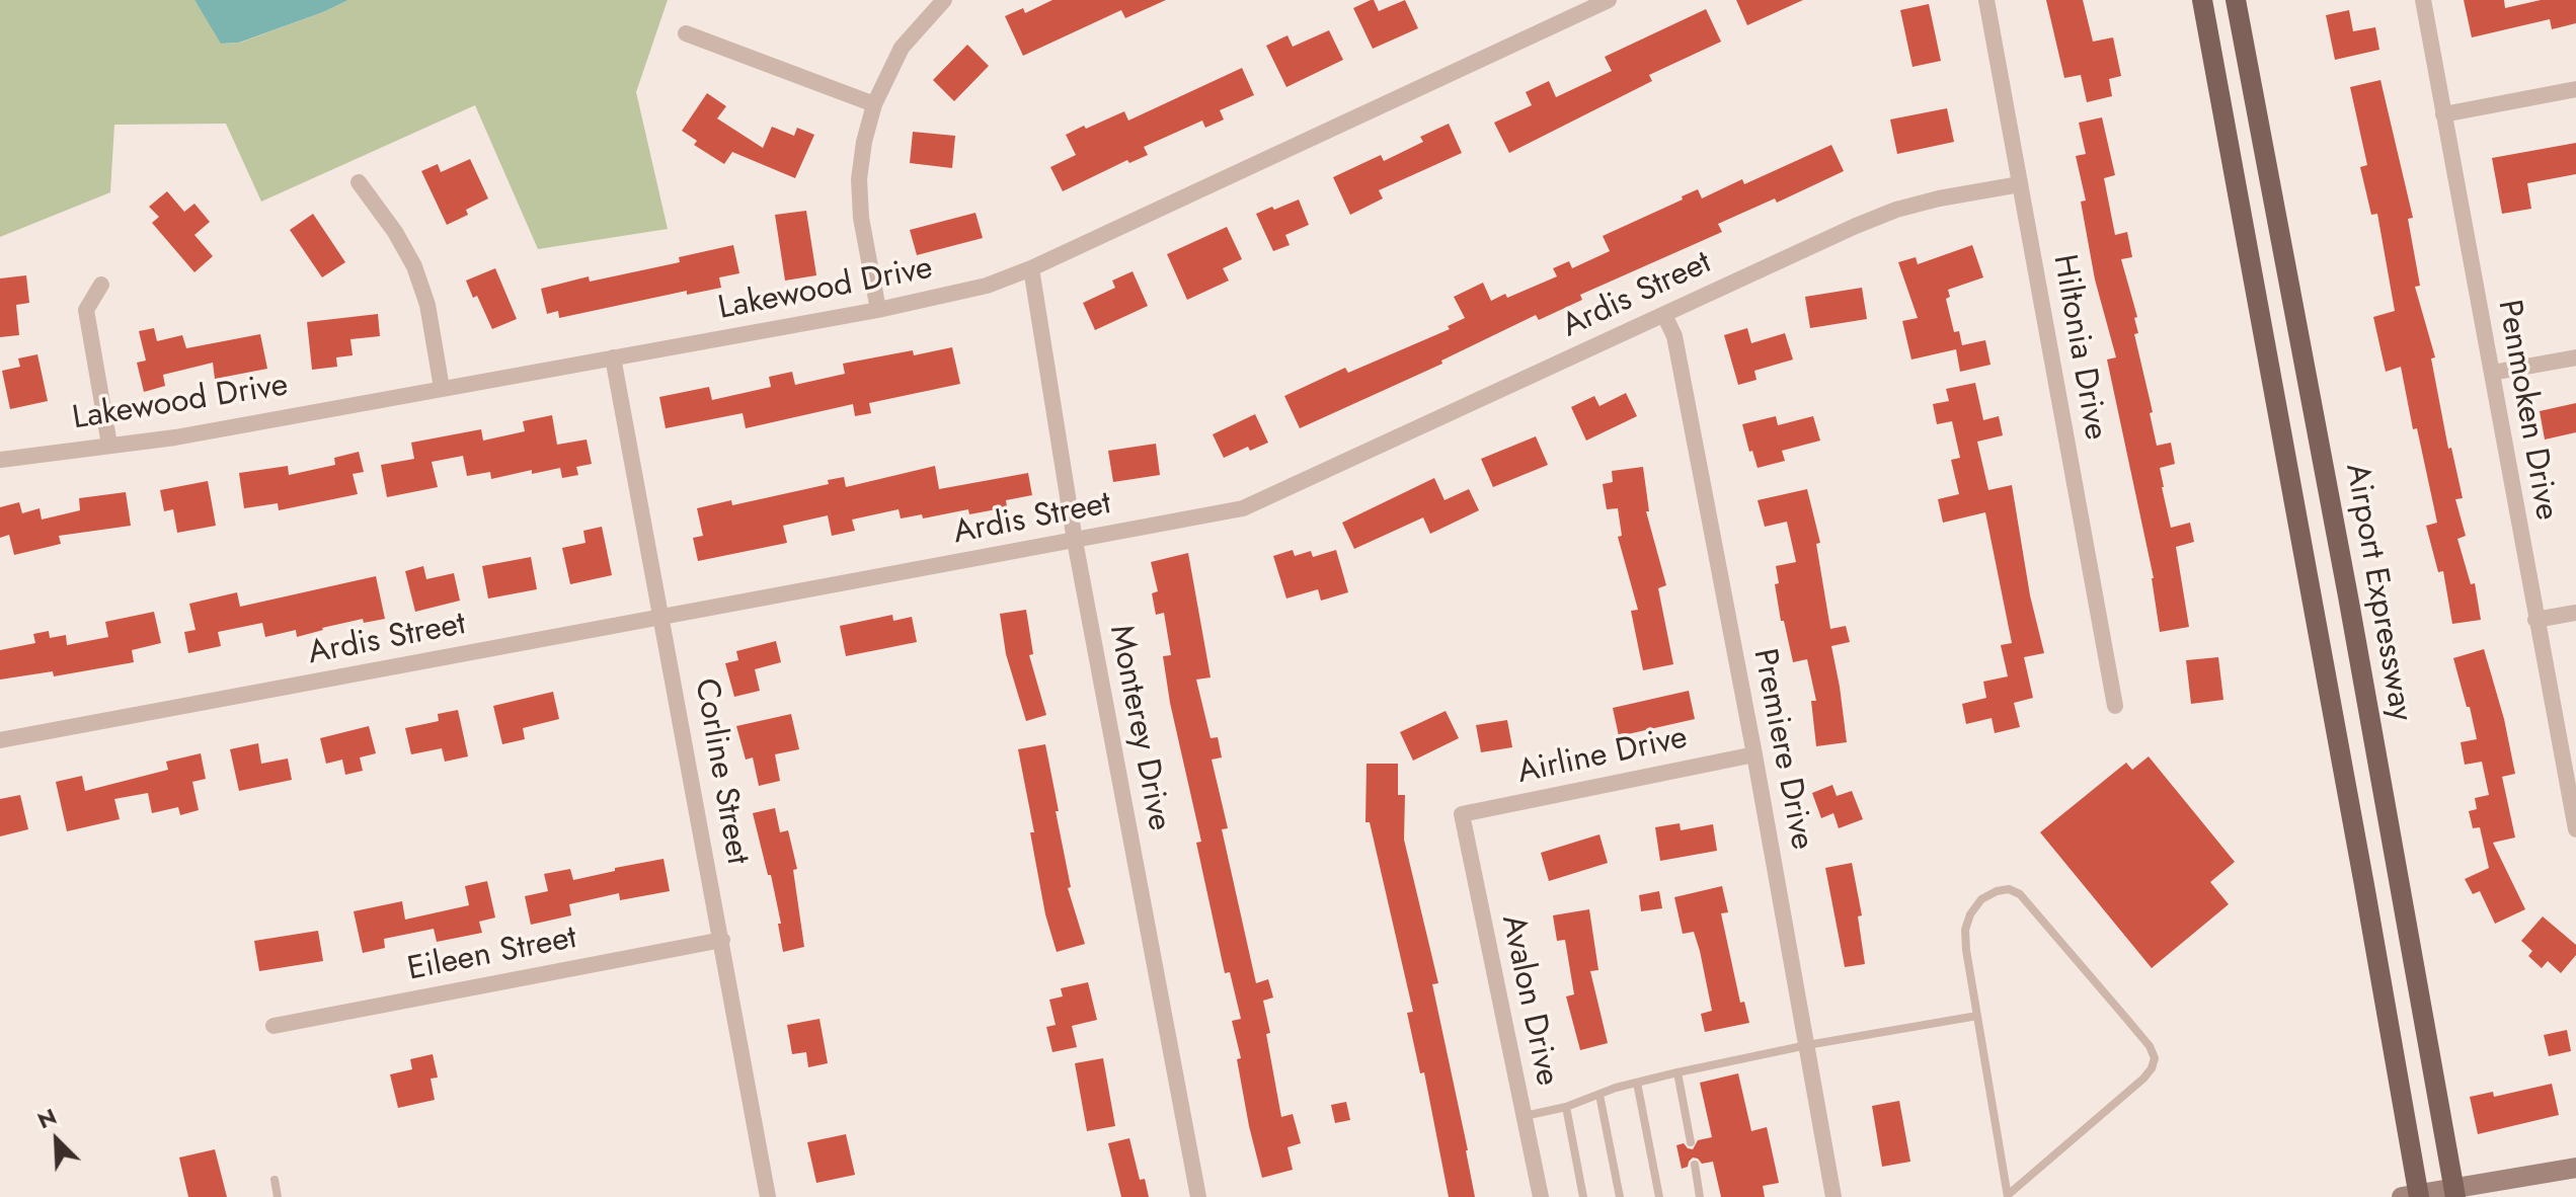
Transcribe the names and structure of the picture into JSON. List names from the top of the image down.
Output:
{
  "streets": {
    "main road": ["Airport Expressway"],
    "street": [
      "Lakewood Drive",
      "Ardis Street",
      "Hiltonia Drive",
      "Penmoken Drive",
      "Monterey Drive",
      "Premiere Drive",
      "Airline Drive",
      "Corline Street",
      "Eileen Street",
      "Avalon Drive"
    ]
  },
  "crossings": [
    ["Lakewood Drive", "Monterey Drive"],
    ["Lakewood Drive", "Corline Street"],
    ["Ardis Street", "Hiltonia Drive"],
    ["Ardis Street", "Monterey Drive"],
    ["Ardis Street", "Premiere Drive"],
    ["Ardis Street", "Corline Street"],
    ["Premiere Drive", "Airline Drive"],
    ["Airline Drive", "Avalon Drive"],
    ["Corline Street", "Eileen Street"]
  ],
  "north": "top left"
}
